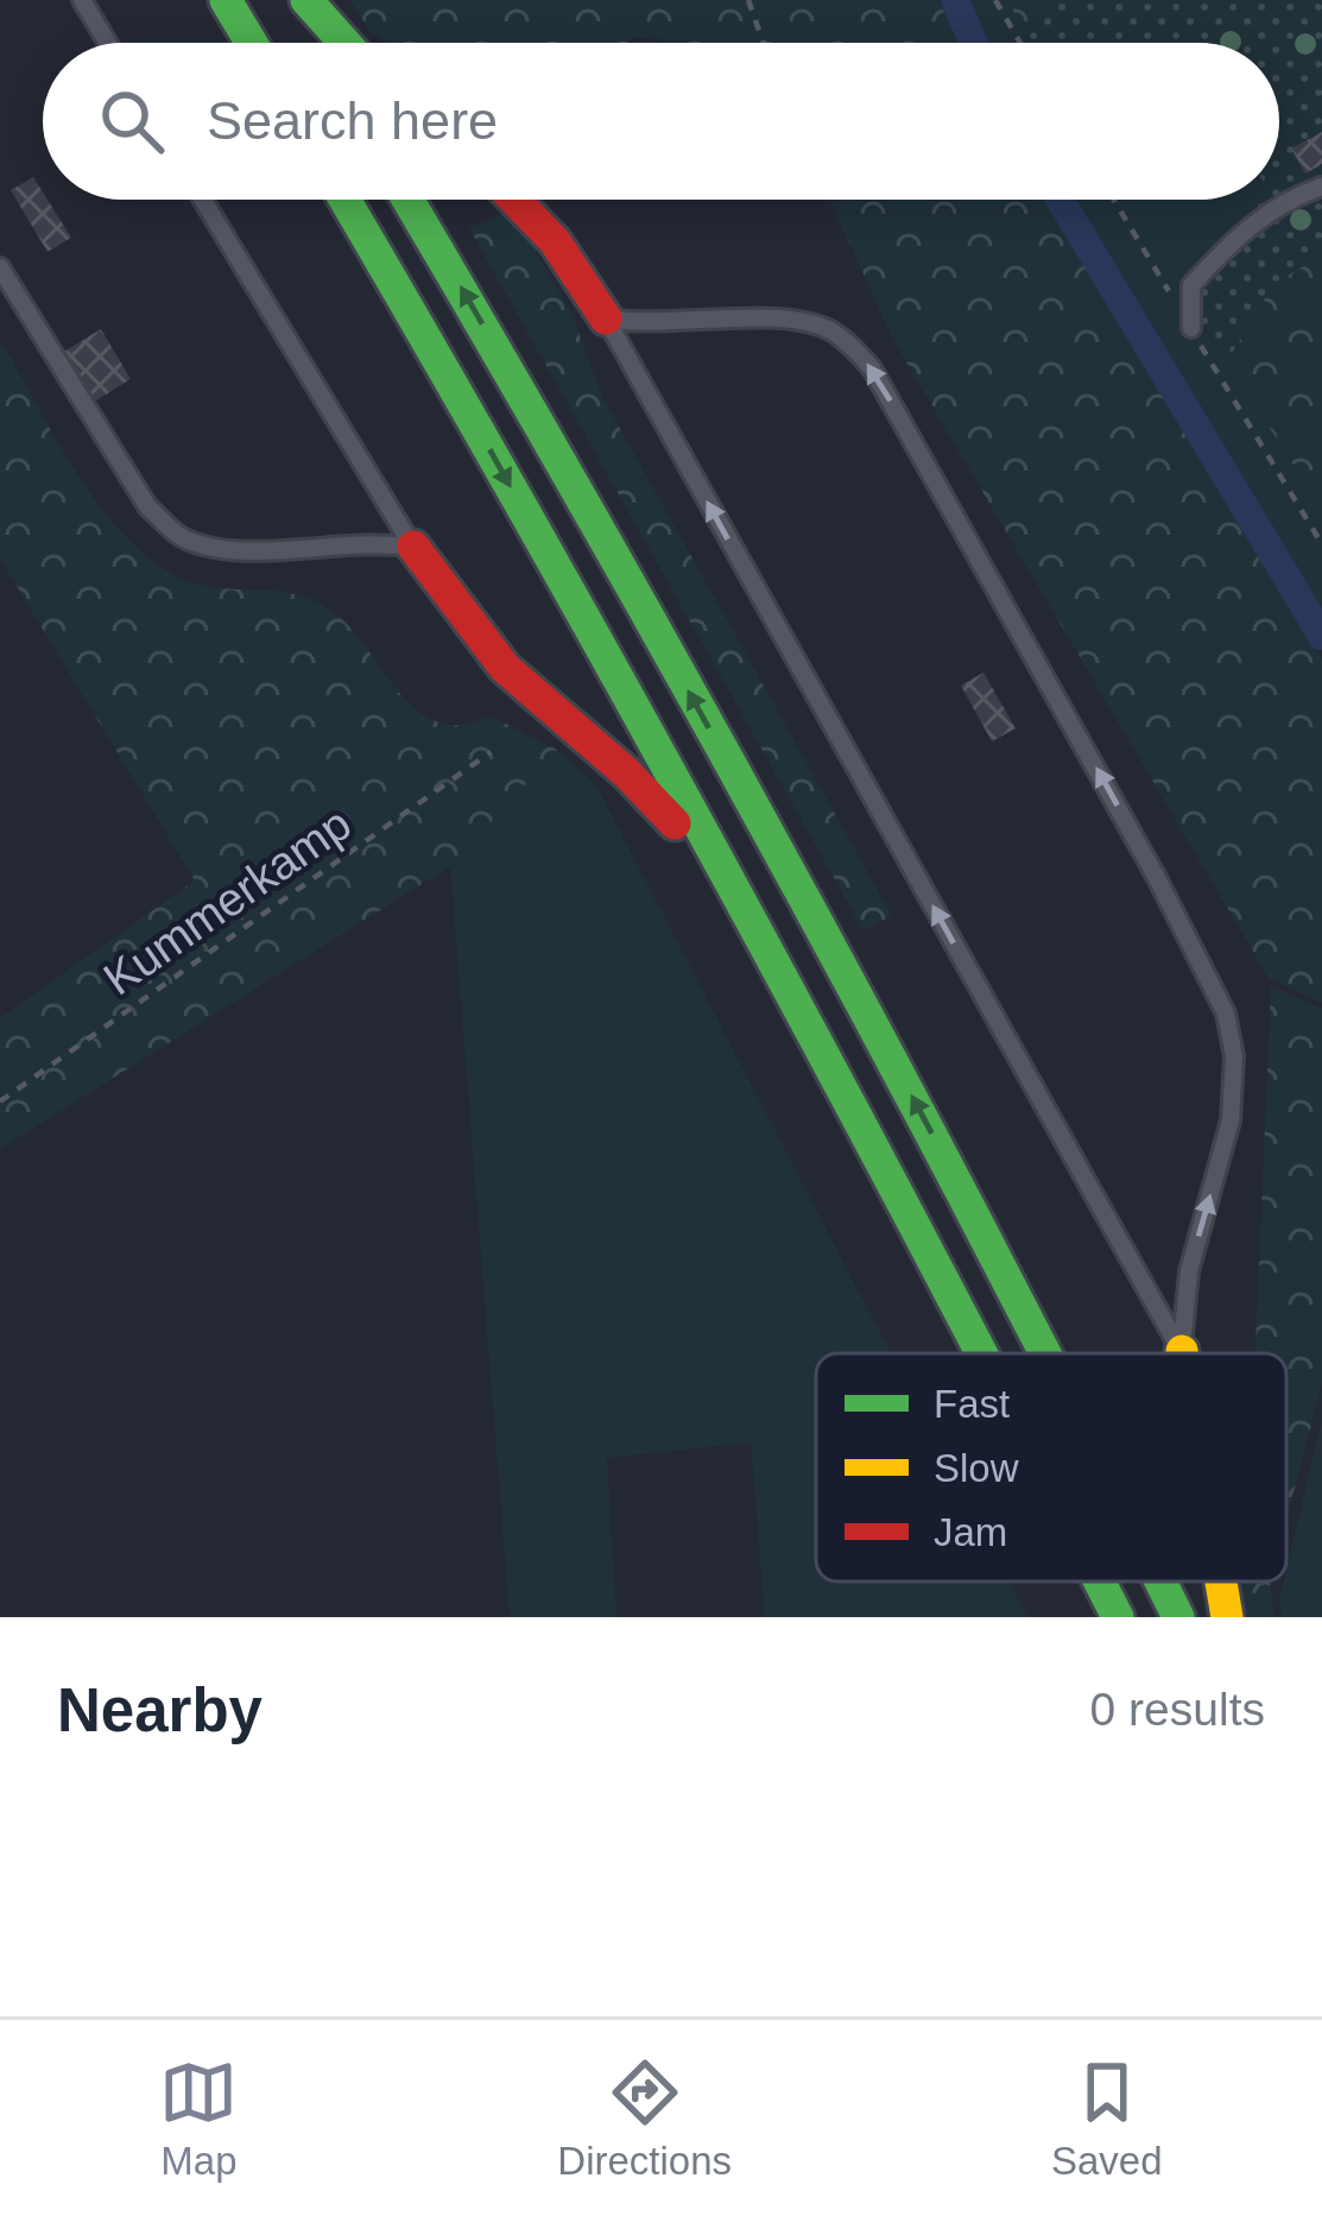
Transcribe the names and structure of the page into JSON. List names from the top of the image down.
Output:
{
  "streets": {
    "path": ["Kummerkamp"]
  },
  "legend": ["Fast", "Slow", "Jam"],
  "page": {
    "search": "Search here",
    "heading": ["Nearby", "0 results"],
    "nav": ["Map", "Directions", "Saved"]
  }
}
